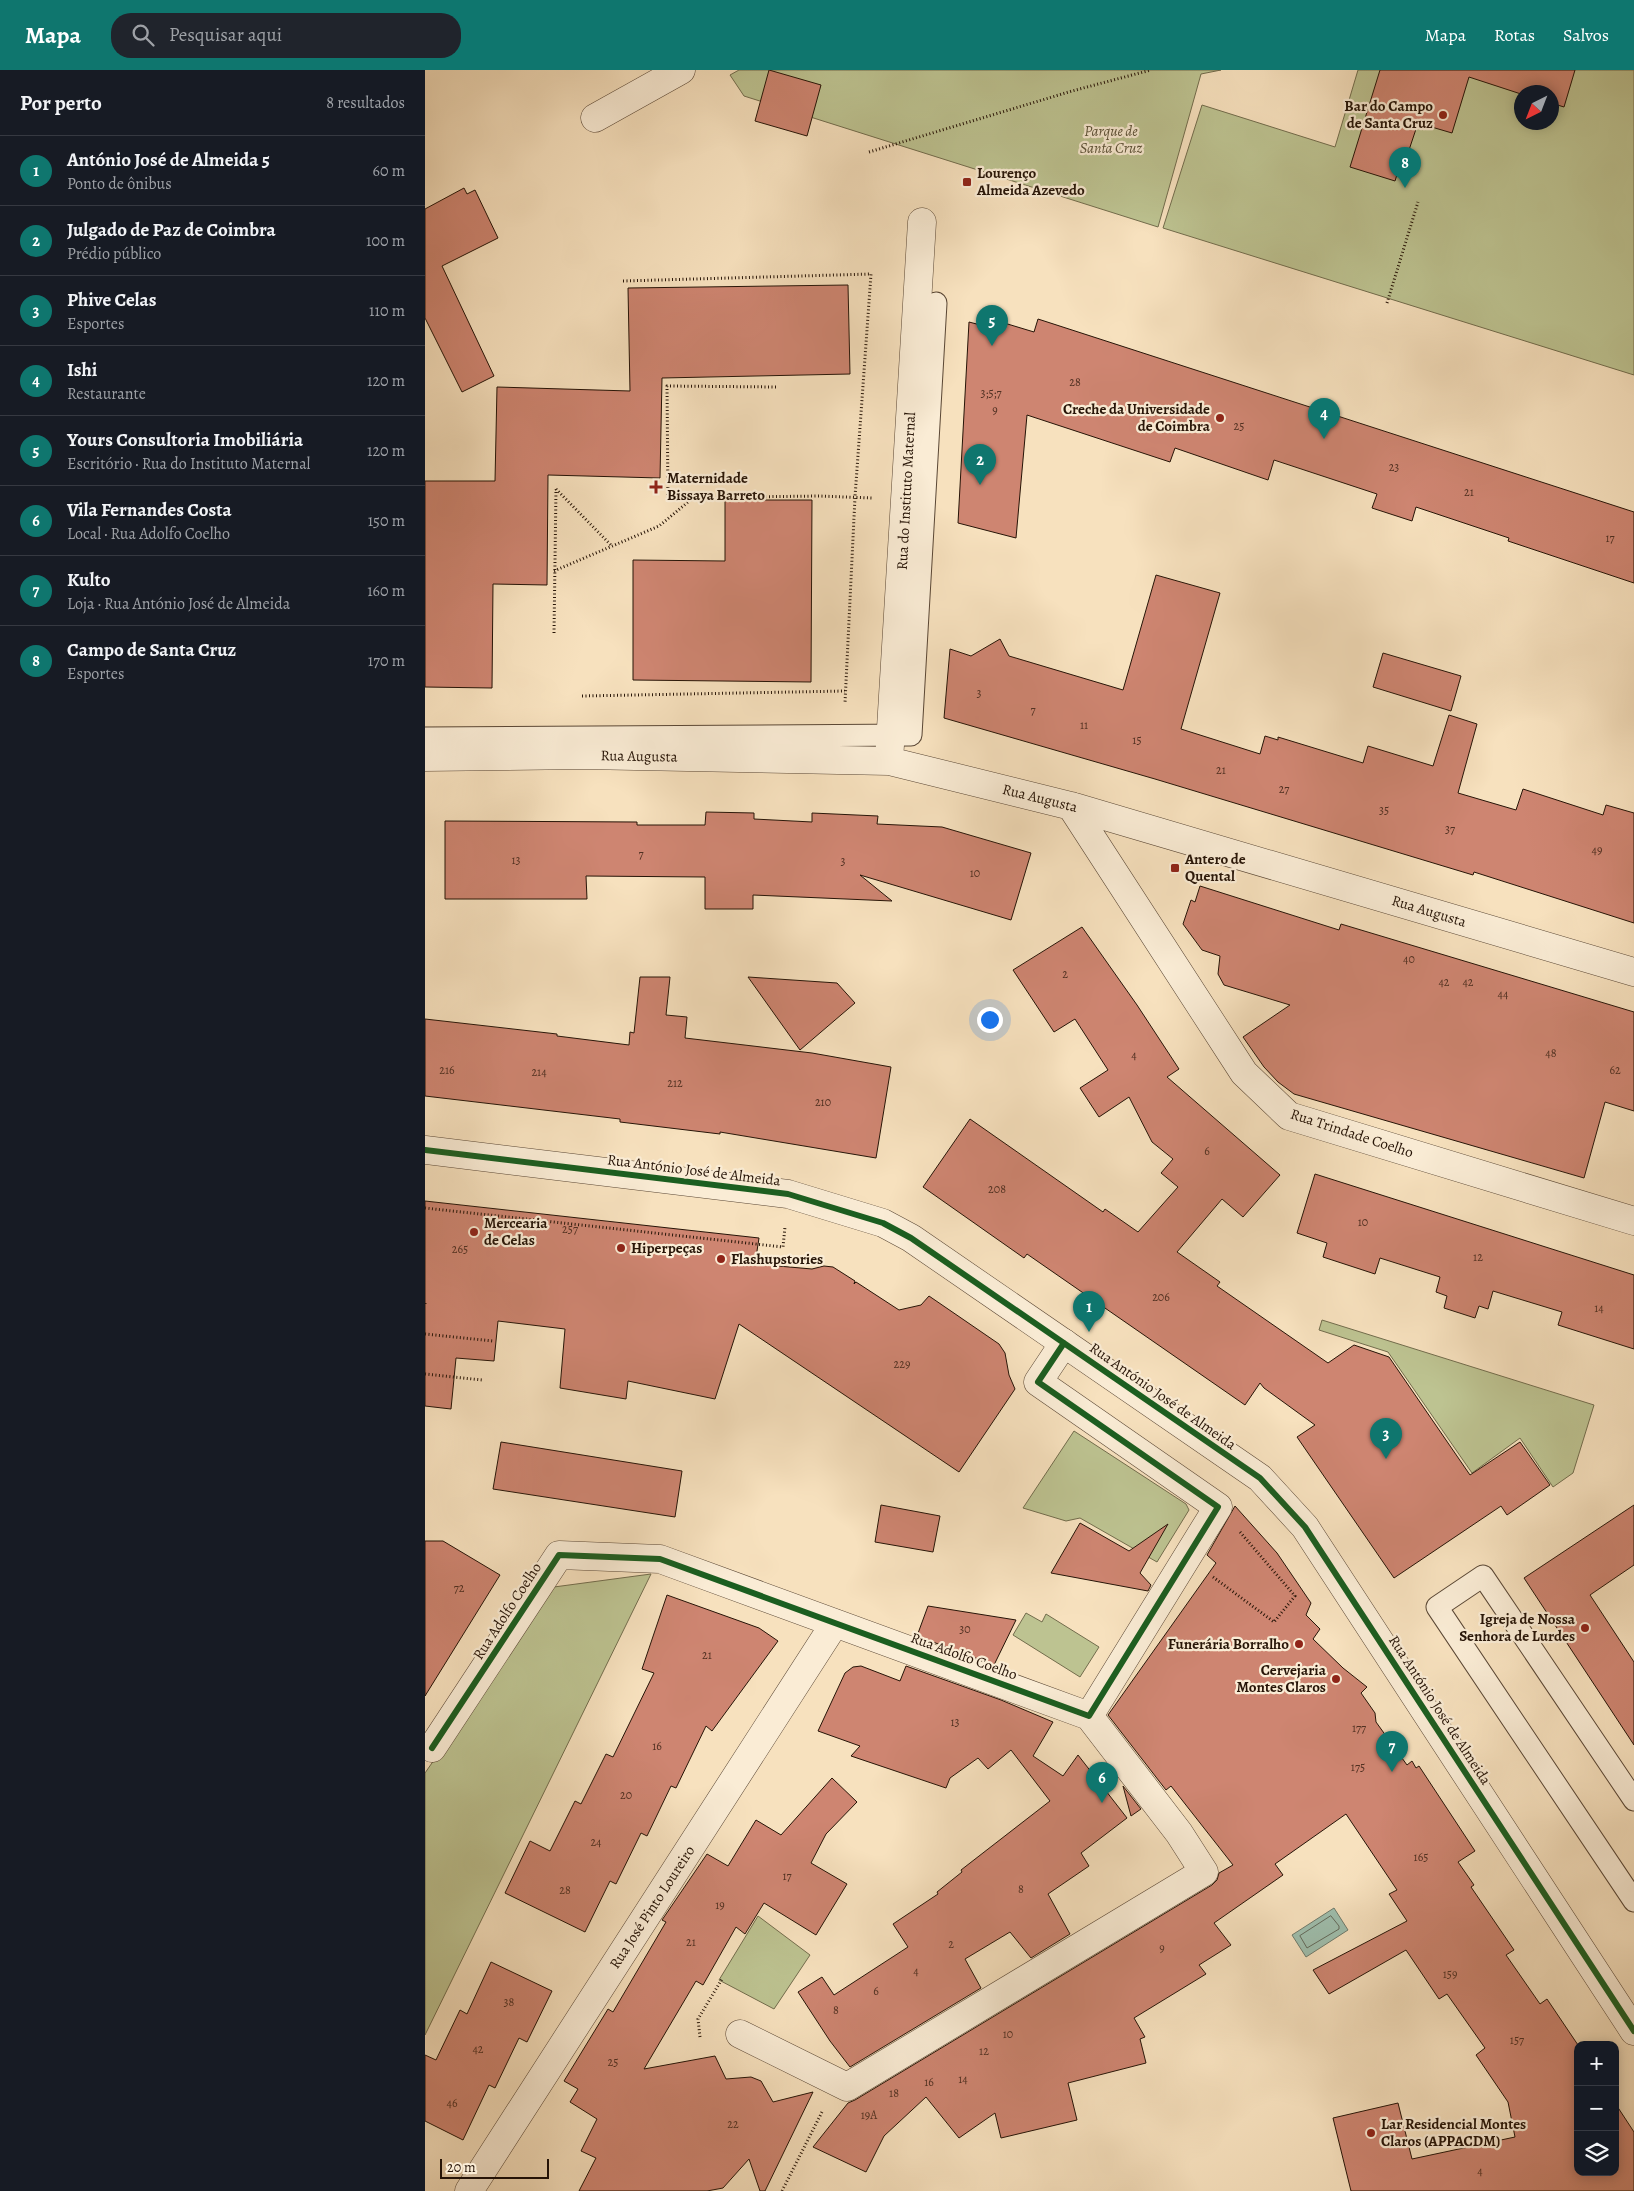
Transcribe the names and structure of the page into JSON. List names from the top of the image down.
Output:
{
  "streets": {
    "street": [
      "Rua do Instituto Maternal",
      "Rua Augusta",
      "Rua Trindade Coelho",
      "Rua António José de Almeida",
      "Rua Adolfo Coelho",
      "Rua José Pinto Loureiro"
    ]
  },
  "crossings": [
    ["Rua do Instituto Maternal", "Rua Augusta"],
    ["Rua Augusta", "Rua Trindade Coelho"],
    ["Rua Adolfo Coelho", "Rua José Pinto Loureiro"]
  ],
  "parks": ["Parque de Santa Cruz"],
  "places": {
    "other": [
      "Bar do Campo de Santa Cruz",
      "Creche da Universidade de Coimbra",
      "Mercearia de Celas",
      "Hiperpeças",
      "Flashupstories",
      "Igreja de Nossa Senhora de Lurdes",
      "Funerária Borralho",
      "Cervejaria Montes Claros",
      "Lar Residencial Montes Claros (APPACDM)"
    ],
    "transit": ["Lourenço Almeida Azevedo", "Antero de Quental"],
    "health": ["Maternidade Bissaya Barreto"]
  },
  "house_numbers": [
    "28",
    "3;5;7",
    "9",
    "25",
    "23",
    "21",
    "17",
    "3",
    "7",
    "11",
    "15",
    "21",
    "27",
    "35",
    "37",
    "49",
    "7",
    "13",
    "3",
    "10",
    "40",
    "2",
    "42",
    "42",
    "44",
    "48",
    "4",
    "216",
    "62",
    "214",
    "212",
    "210",
    "6",
    "208",
    "10",
    "257",
    "265",
    "12",
    "206",
    "14",
    "229",
    "72",
    "30",
    "21",
    "13",
    "177",
    "16",
    "175",
    "20",
    "24",
    "165",
    "17",
    "8",
    "28",
    "19",
    "21",
    "2",
    "9",
    "4",
    "159",
    "6",
    "38",
    "8",
    "10",
    "157",
    "42",
    "12",
    "25",
    "14",
    "16",
    "18",
    "46",
    "19A",
    "22",
    "4"
  ],
  "scale_bar": "20 m",
  "north": "bottom left",
  "page": {
    "header": "Mapa",
    "search": "Pesquisar aqui",
    "nav": ["Mapa", "Rotas", "Salvos"],
    "heading": ["Por perto", "8 resultados"],
    "list": [
      {
        "mark": "1",
        "name": "António José de Almeida 5",
        "note": "Ponto de ônibus",
        "value": "60 m"
      },
      {
        "mark": "2",
        "name": "Julgado de Paz de Coimbra",
        "note": "Prédio público",
        "value": "100 m"
      },
      {
        "mark": "3",
        "name": "Phive Celas",
        "note": "Esportes",
        "value": "110 m"
      },
      {
        "mark": "4",
        "name": "Ishi",
        "note": "Restaurante",
        "value": "120 m"
      },
      {
        "mark": "5",
        "name": "Yours Consultoria Imobiliária",
        "note": "Escritório · Rua do Instituto Maternal",
        "value": "120 m"
      },
      {
        "mark": "6",
        "name": "Vila Fernandes Costa",
        "note": "Local · Rua Adolfo Coelho",
        "value": "150 m"
      },
      {
        "mark": "7",
        "name": "Kulto",
        "note": "Loja · Rua António José de Almeida",
        "value": "160 m"
      },
      {
        "mark": "8",
        "name": "Campo de Santa Cruz",
        "note": "Esportes",
        "value": "170 m"
      }
    ],
    "pins": [
      "8",
      "5",
      "4",
      "2",
      "1",
      "3",
      "7",
      "6"
    ],
    "map_buttons": ["+", "−"],
    "scale": "20 m"
  }
}
